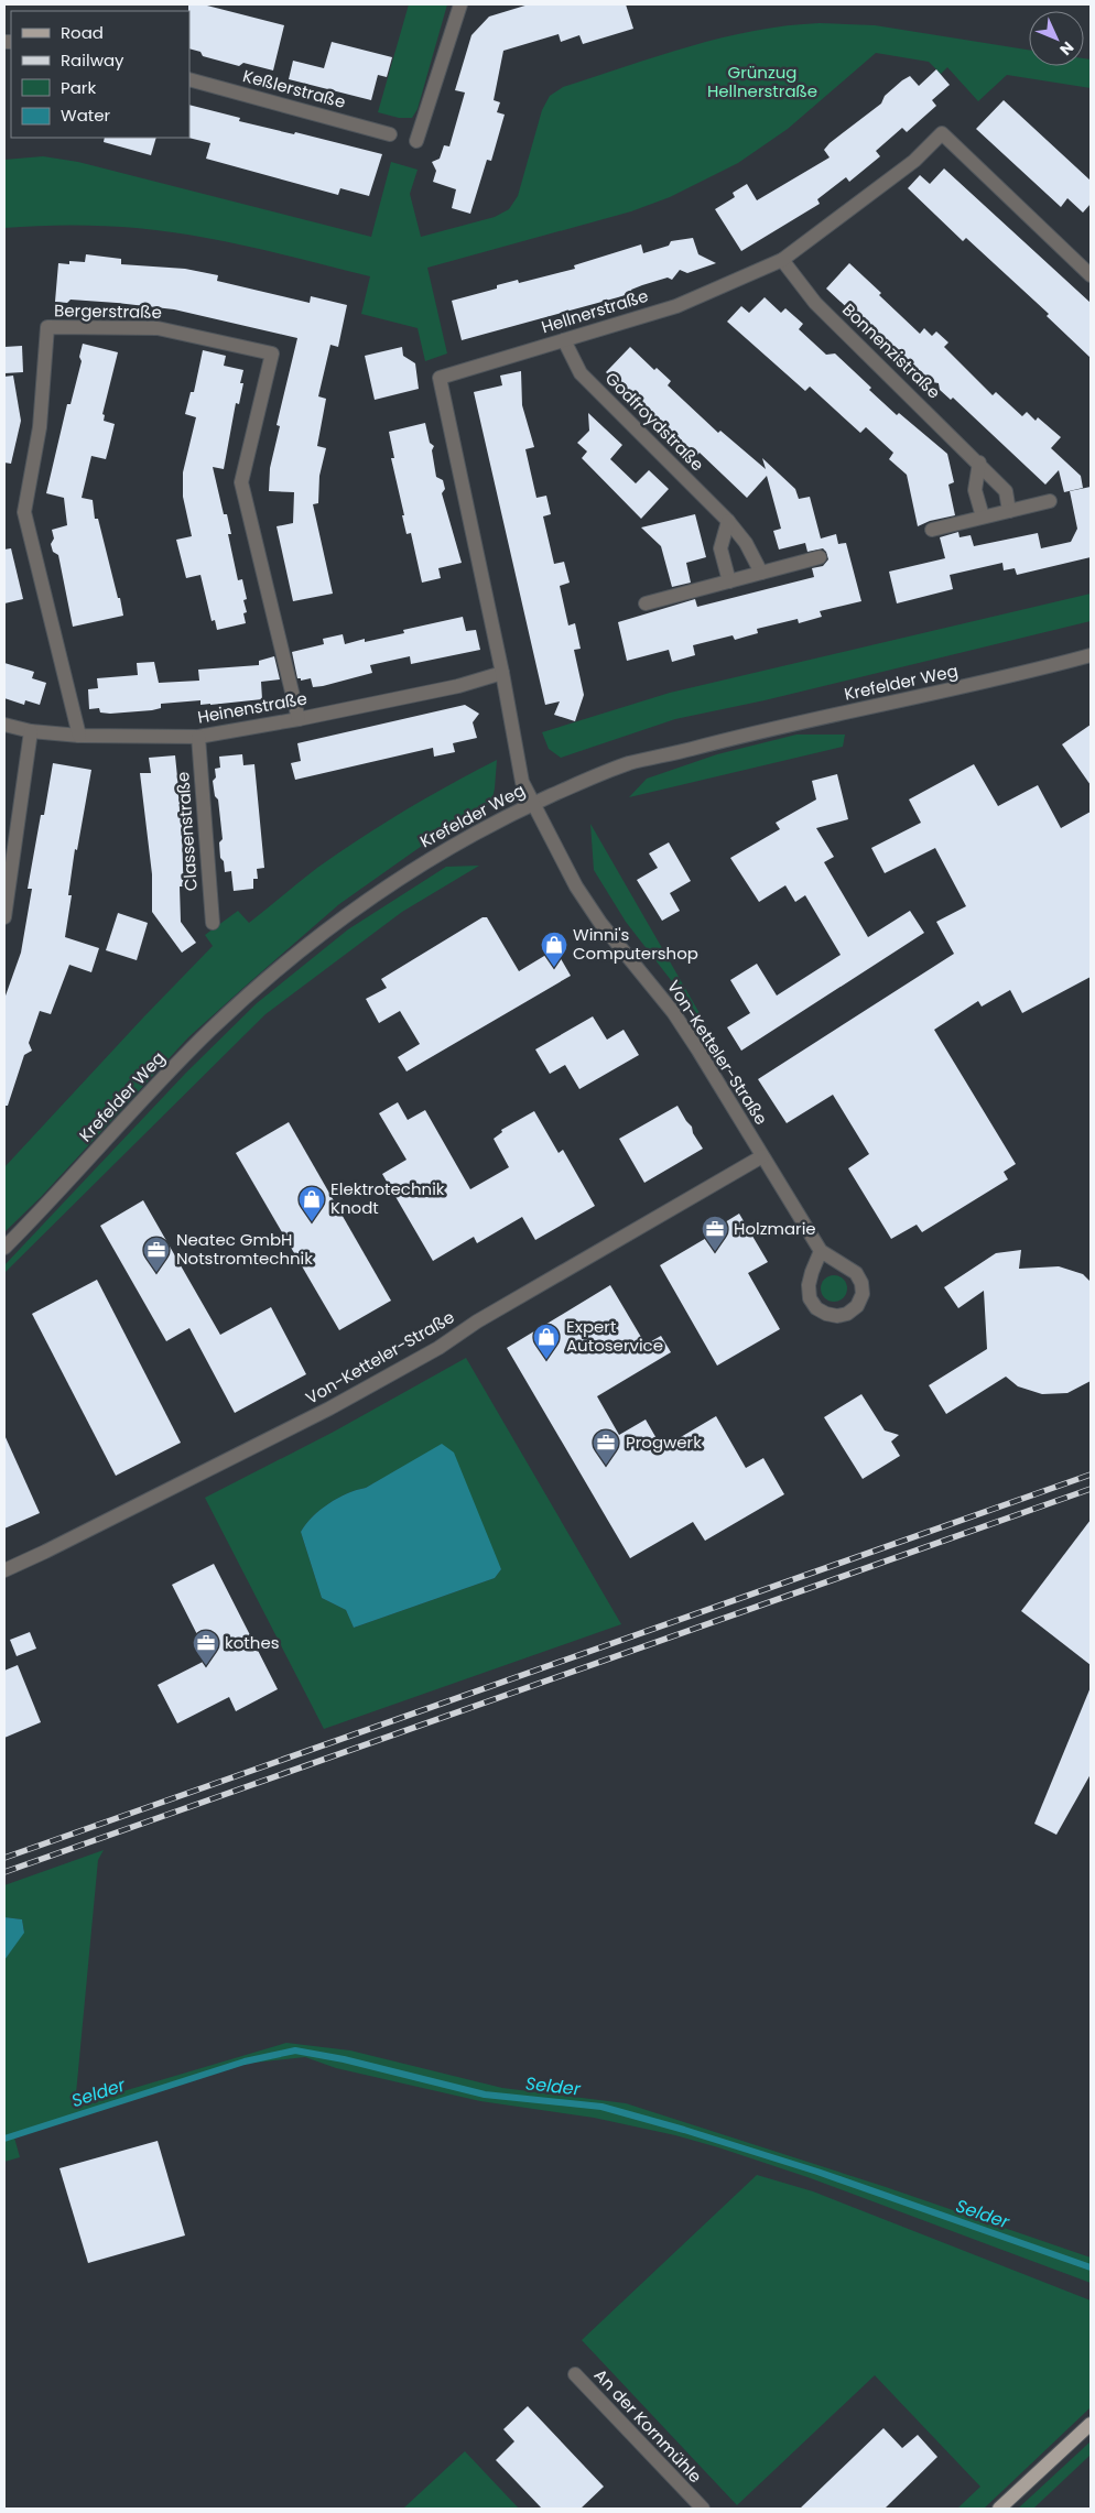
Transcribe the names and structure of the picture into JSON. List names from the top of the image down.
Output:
{
  "streets": {
    "street": [
      "Keßlerstraße",
      "Bergerstraße",
      "Hellnerstraße",
      "Bonnenzistraße",
      "Godfroydstraße",
      "Krefelder Weg",
      "Heinenstraße",
      "Classenstraße",
      "Von-Ketteler-Straße",
      "An der Kornmühle"
    ]
  },
  "crossings": [
    ["Bergerstraße", "Heinenstraße"],
    ["Hellnerstraße", "Bonnenzistraße"],
    ["Hellnerstraße", "Godfroydstraße"],
    ["Hellnerstraße", "Krefelder Weg"],
    ["Hellnerstraße", "Heinenstraße"],
    ["Hellnerstraße", "Von-Ketteler-Straße"],
    ["Krefelder Weg", "Von-Ketteler-Straße"],
    ["Heinenstraße", "Classenstraße"]
  ],
  "water": ["Selder"],
  "parks": ["Grünzug Hellnerstraße"],
  "places": {
    "shop": ["Winni's Computershop", "Elektrotechnik Knodt", "Expert Autoservice"],
    "office": [
      "Holzmarie",
      "Neatec GmbH Notstromtechnik",
      "Progwerk",
      "kothes"
    ]
  },
  "legend": [
    "Road",
    "Railway",
    "Park",
    "Water"
  ],
  "north": "bottom right"
}
